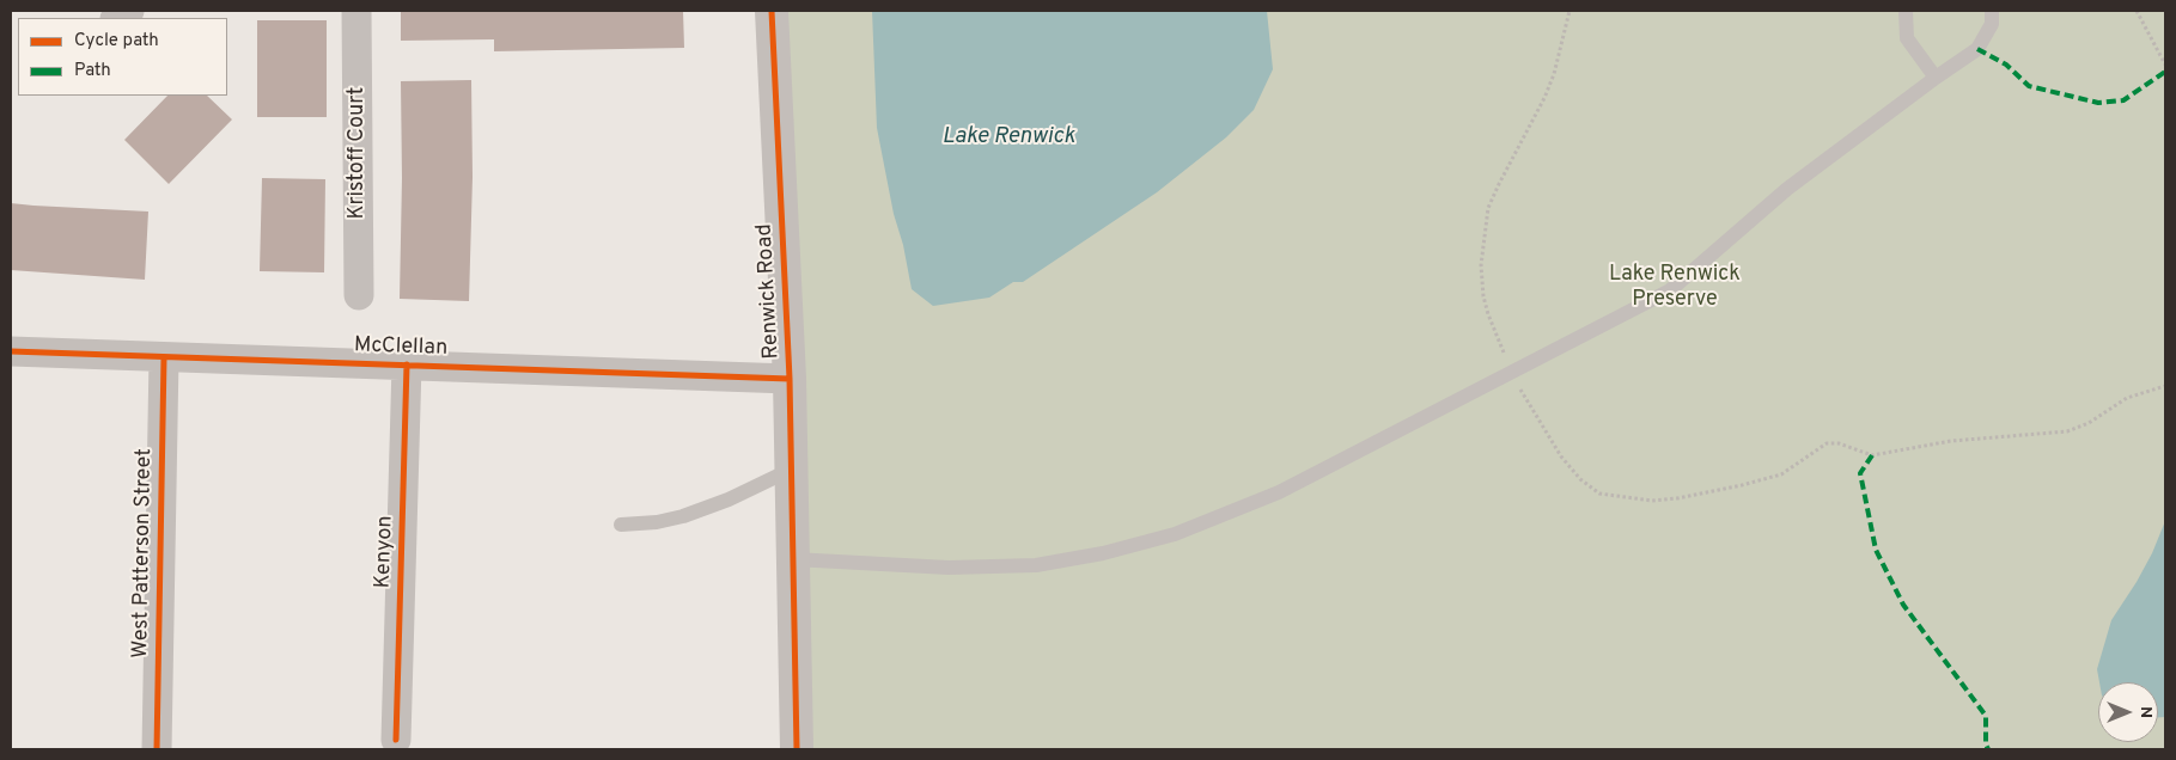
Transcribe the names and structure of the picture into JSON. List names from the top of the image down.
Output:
{
  "streets": {
    "street": [
      "Kristoff Court",
      "Renwick Road",
      "McClellan",
      "Kenyon",
      "West Patterson Street"
    ]
  },
  "crossings": [
    ["Renwick Road", "McClellan"],
    ["McClellan", "Kenyon"],
    ["McClellan", "West Patterson Street"]
  ],
  "water": ["Lake Renwick"],
  "parks": ["Lake Renwick Preserve"],
  "legend": ["Cycle path", "Path"],
  "north": "right"
}
